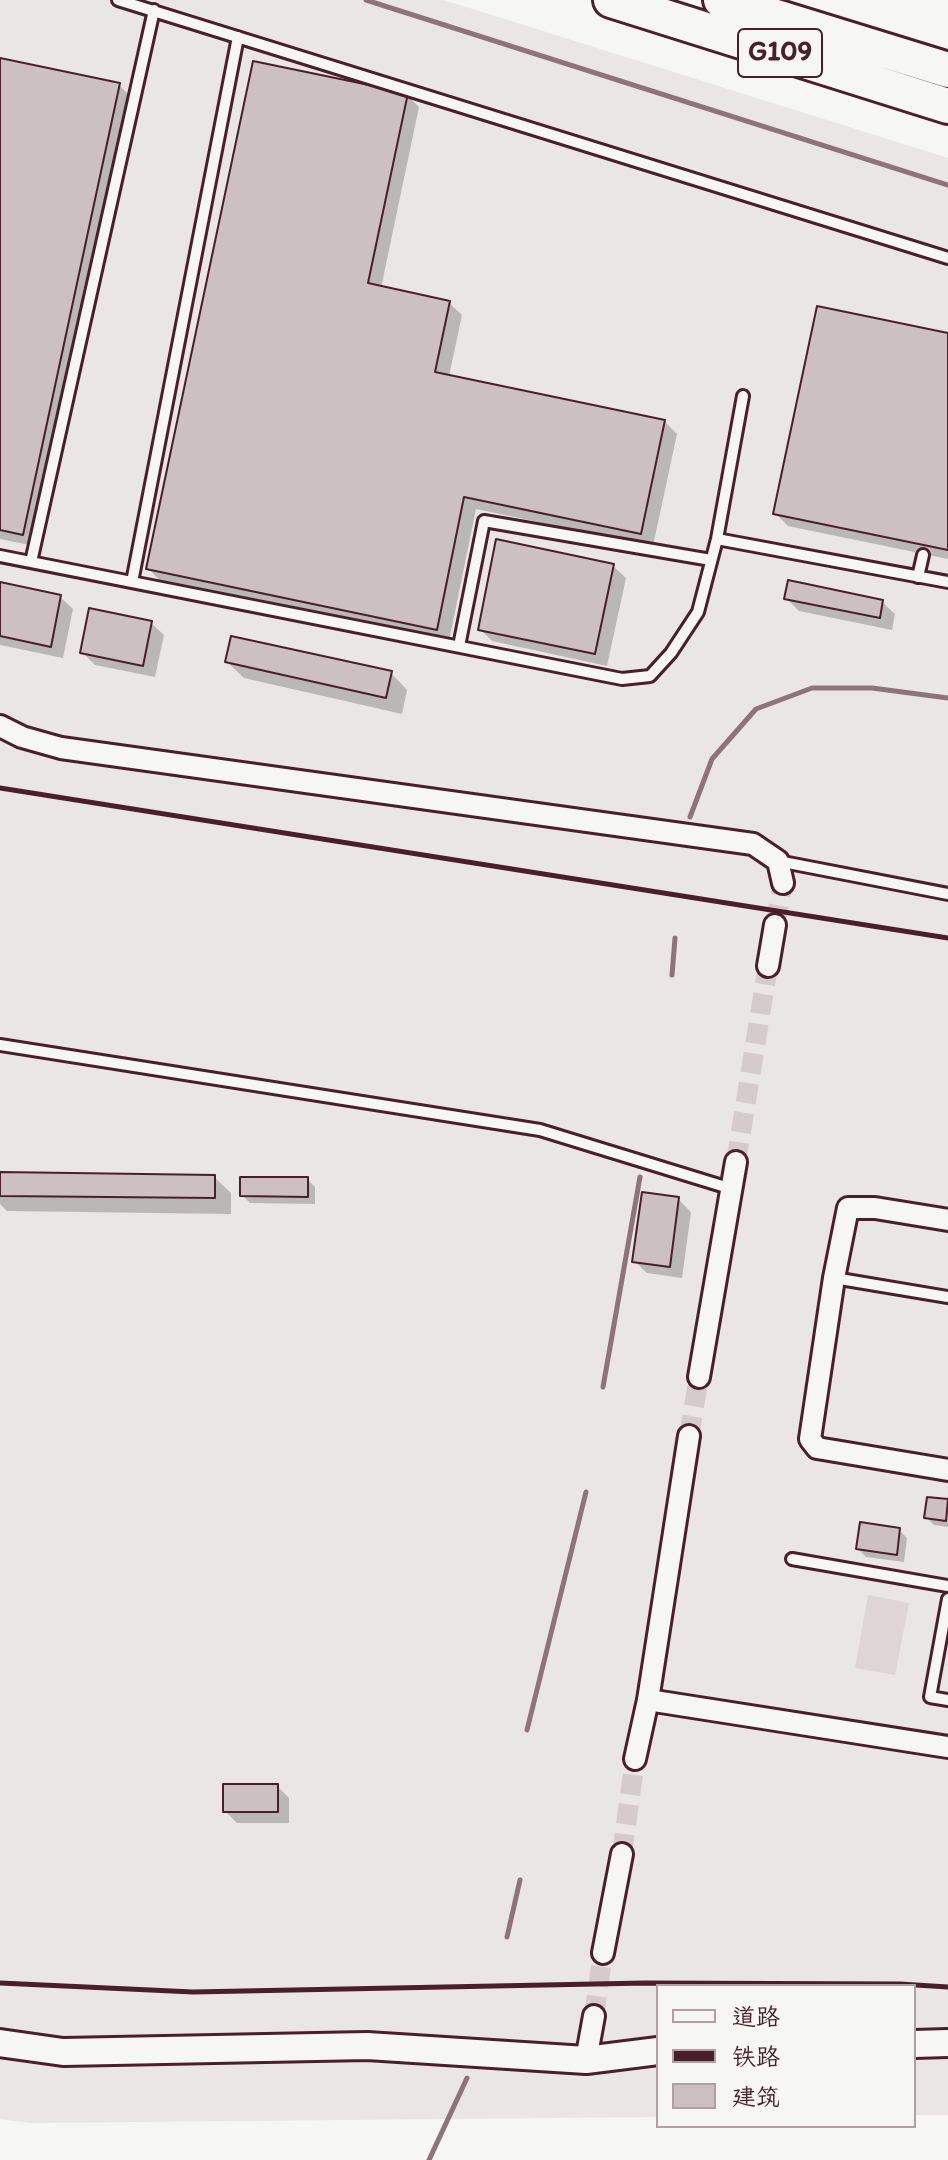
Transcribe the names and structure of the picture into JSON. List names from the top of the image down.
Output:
{
  "streets": {
    "highway": ["G109"]
  },
  "legend": ["道路", "铁路", "建筑"]
}
